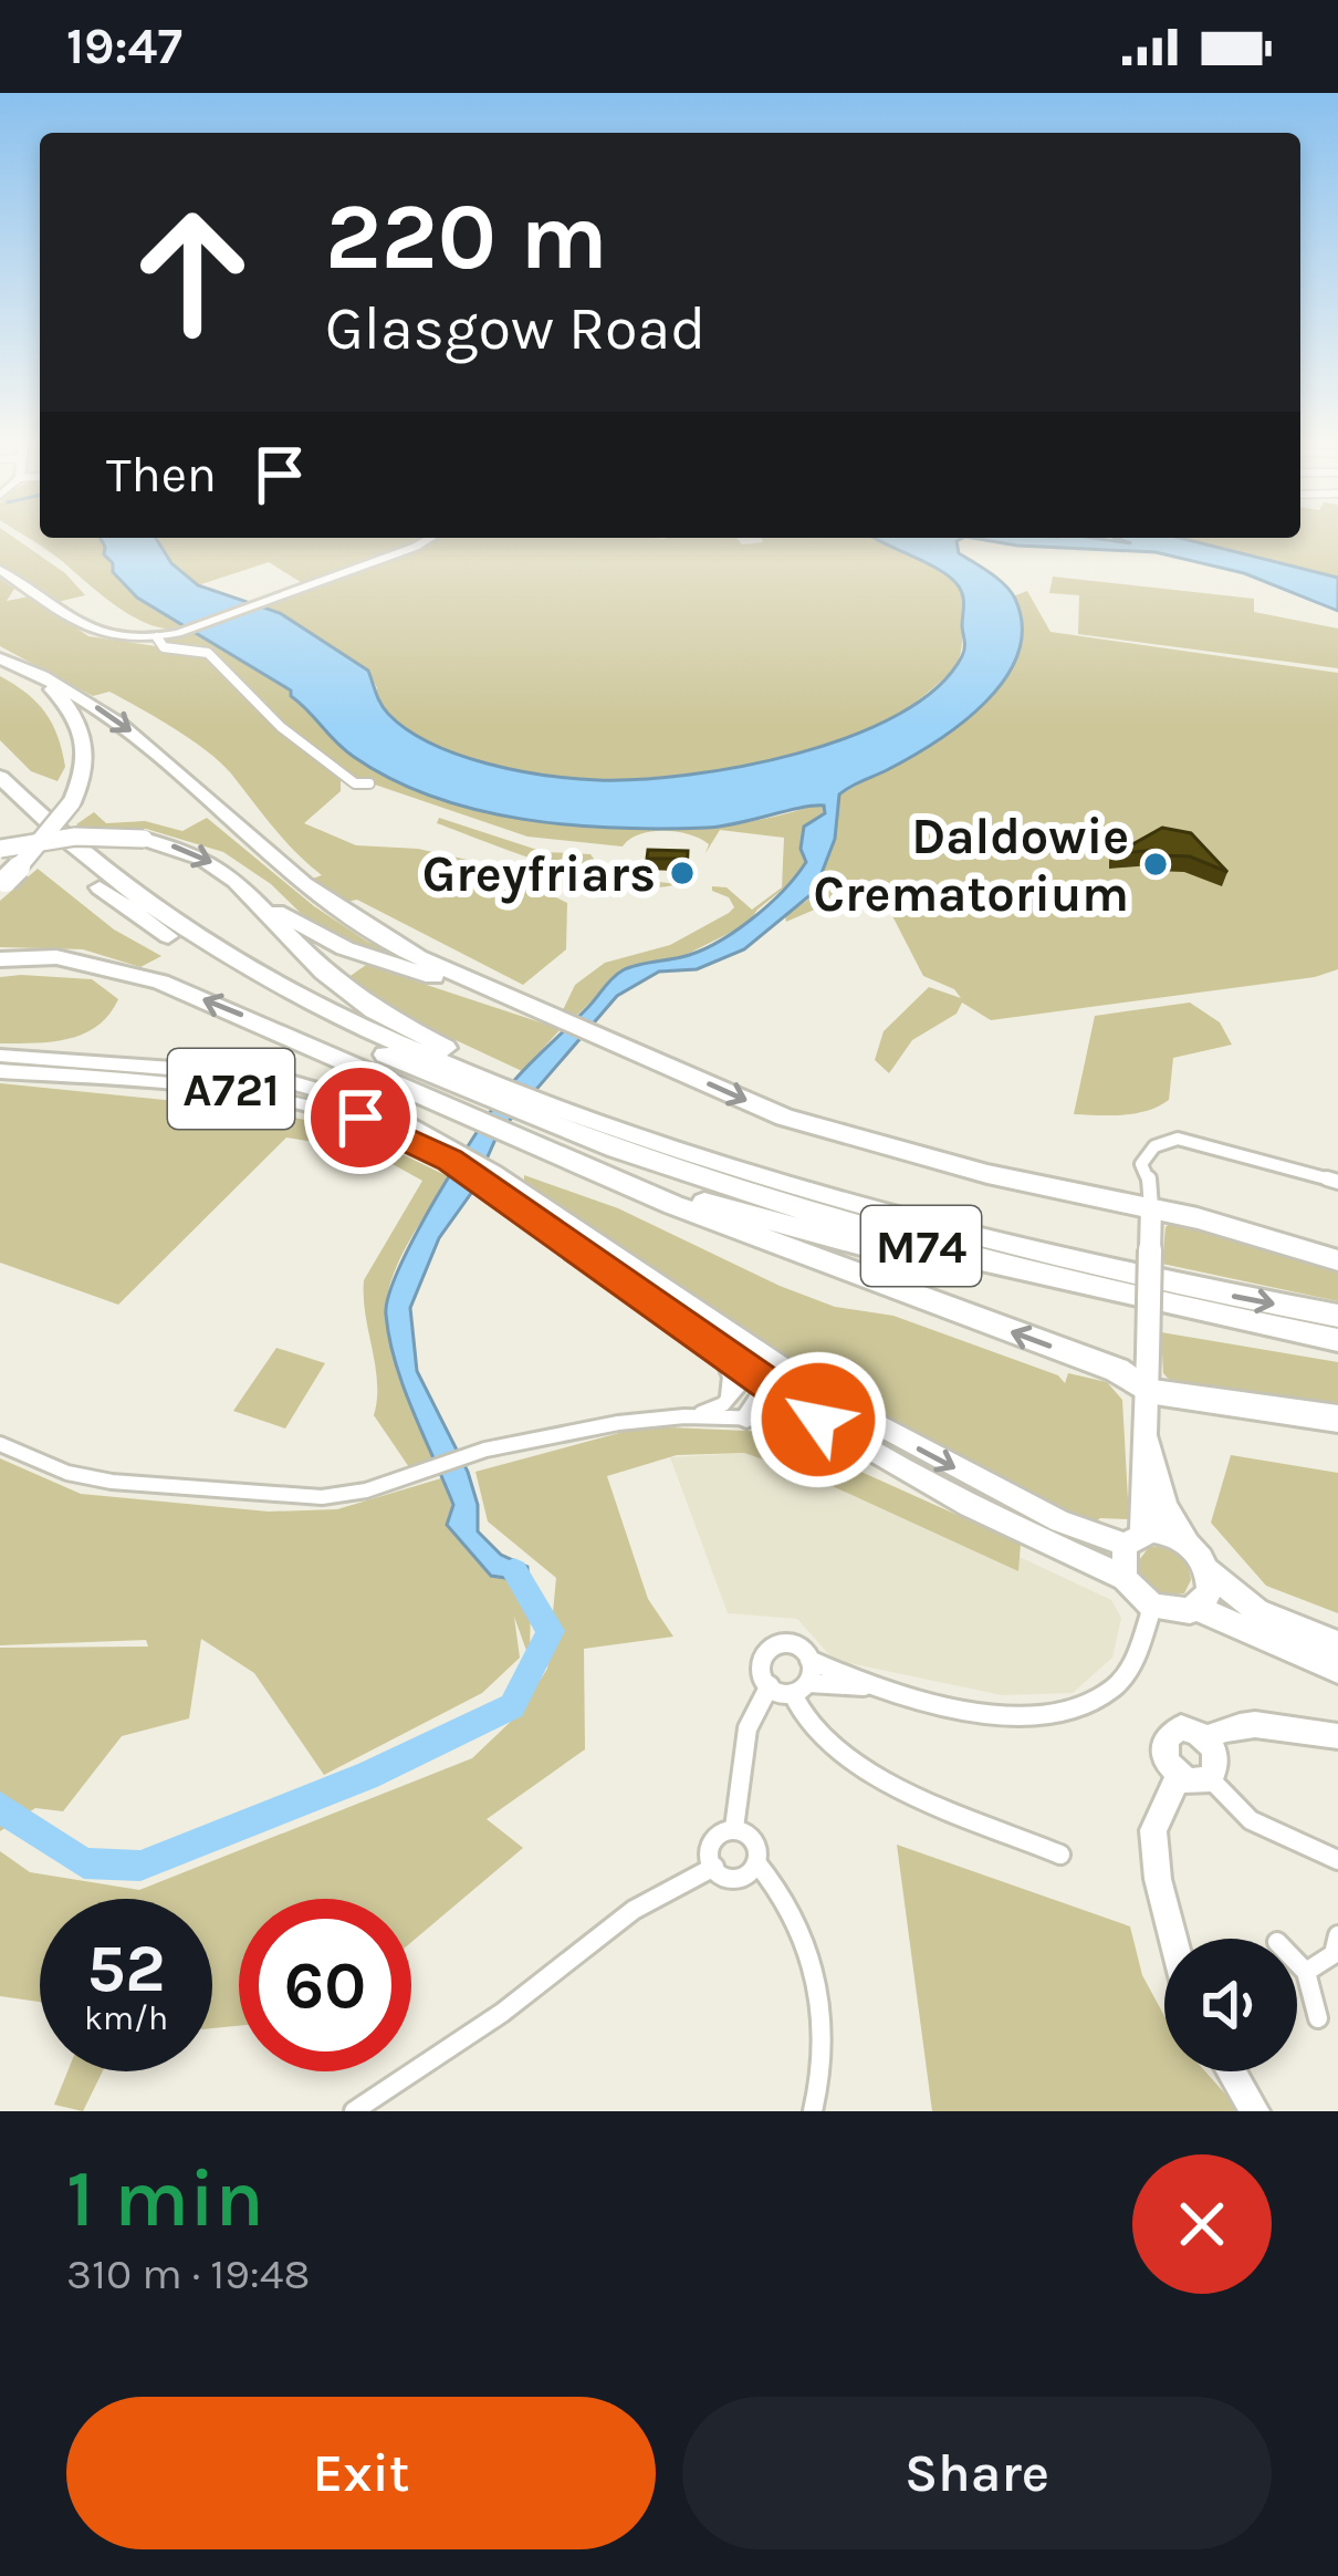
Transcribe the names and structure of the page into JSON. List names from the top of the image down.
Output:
{
  "streets": {
    "highway": ["M74"],
    "main road": ["A721"]
  },
  "places": ["Daldowie Crematorium", "Greyfriars"],
  "page": {
    "status": "19:47",
    "turn": ["220 m", "Glasgow Road"],
    "then": "Then",
    "speed": "52 km/h",
    "limit": "60",
    "heading": ["1 min", "310 m · 19:48"],
    "buttons": ["Exit", "Share"]
  }
}
